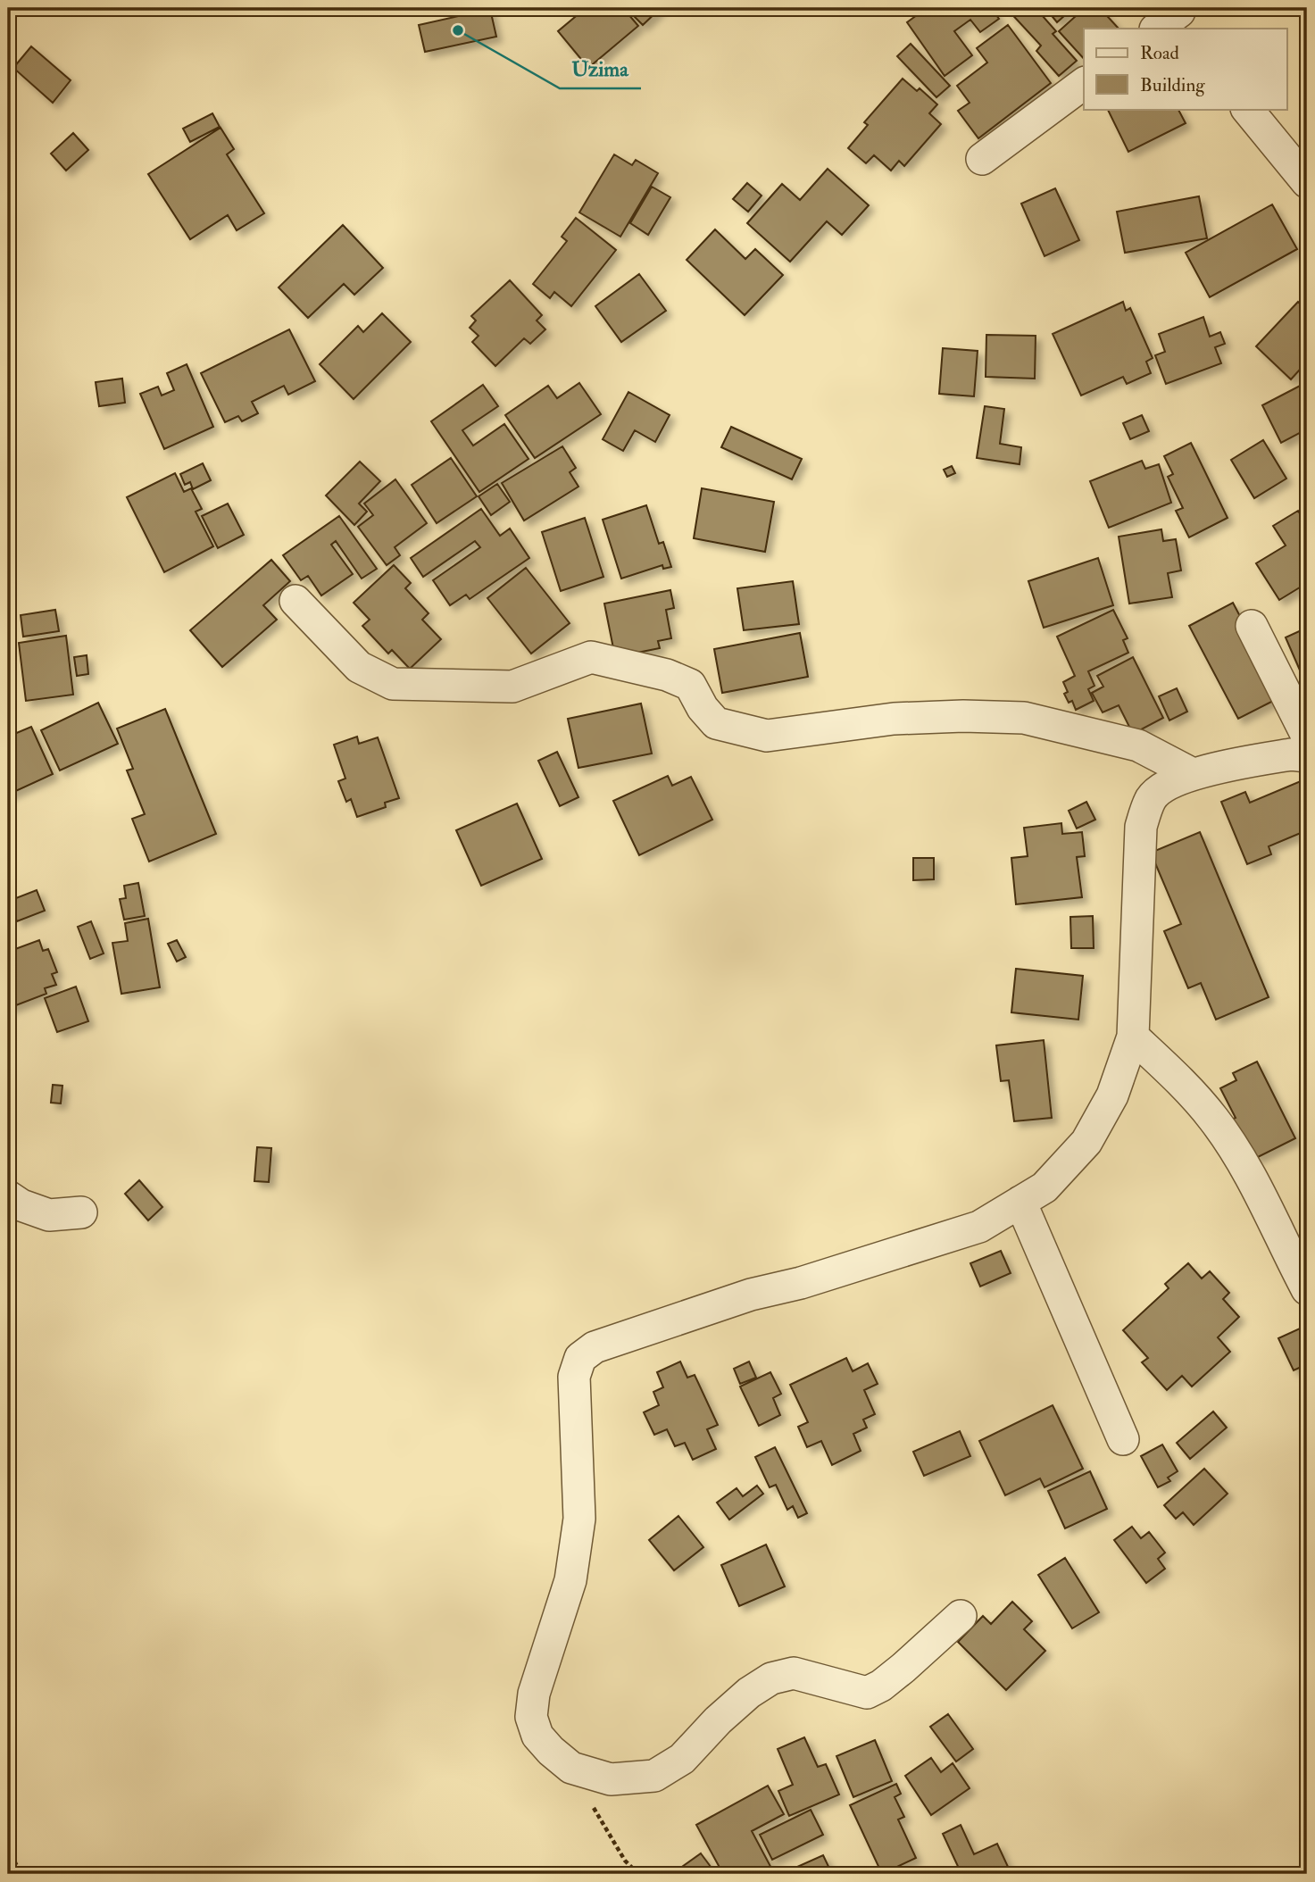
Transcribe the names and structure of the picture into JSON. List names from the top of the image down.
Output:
{
  "places": ["Uzima"],
  "legend": ["Road", "Building"]
}
